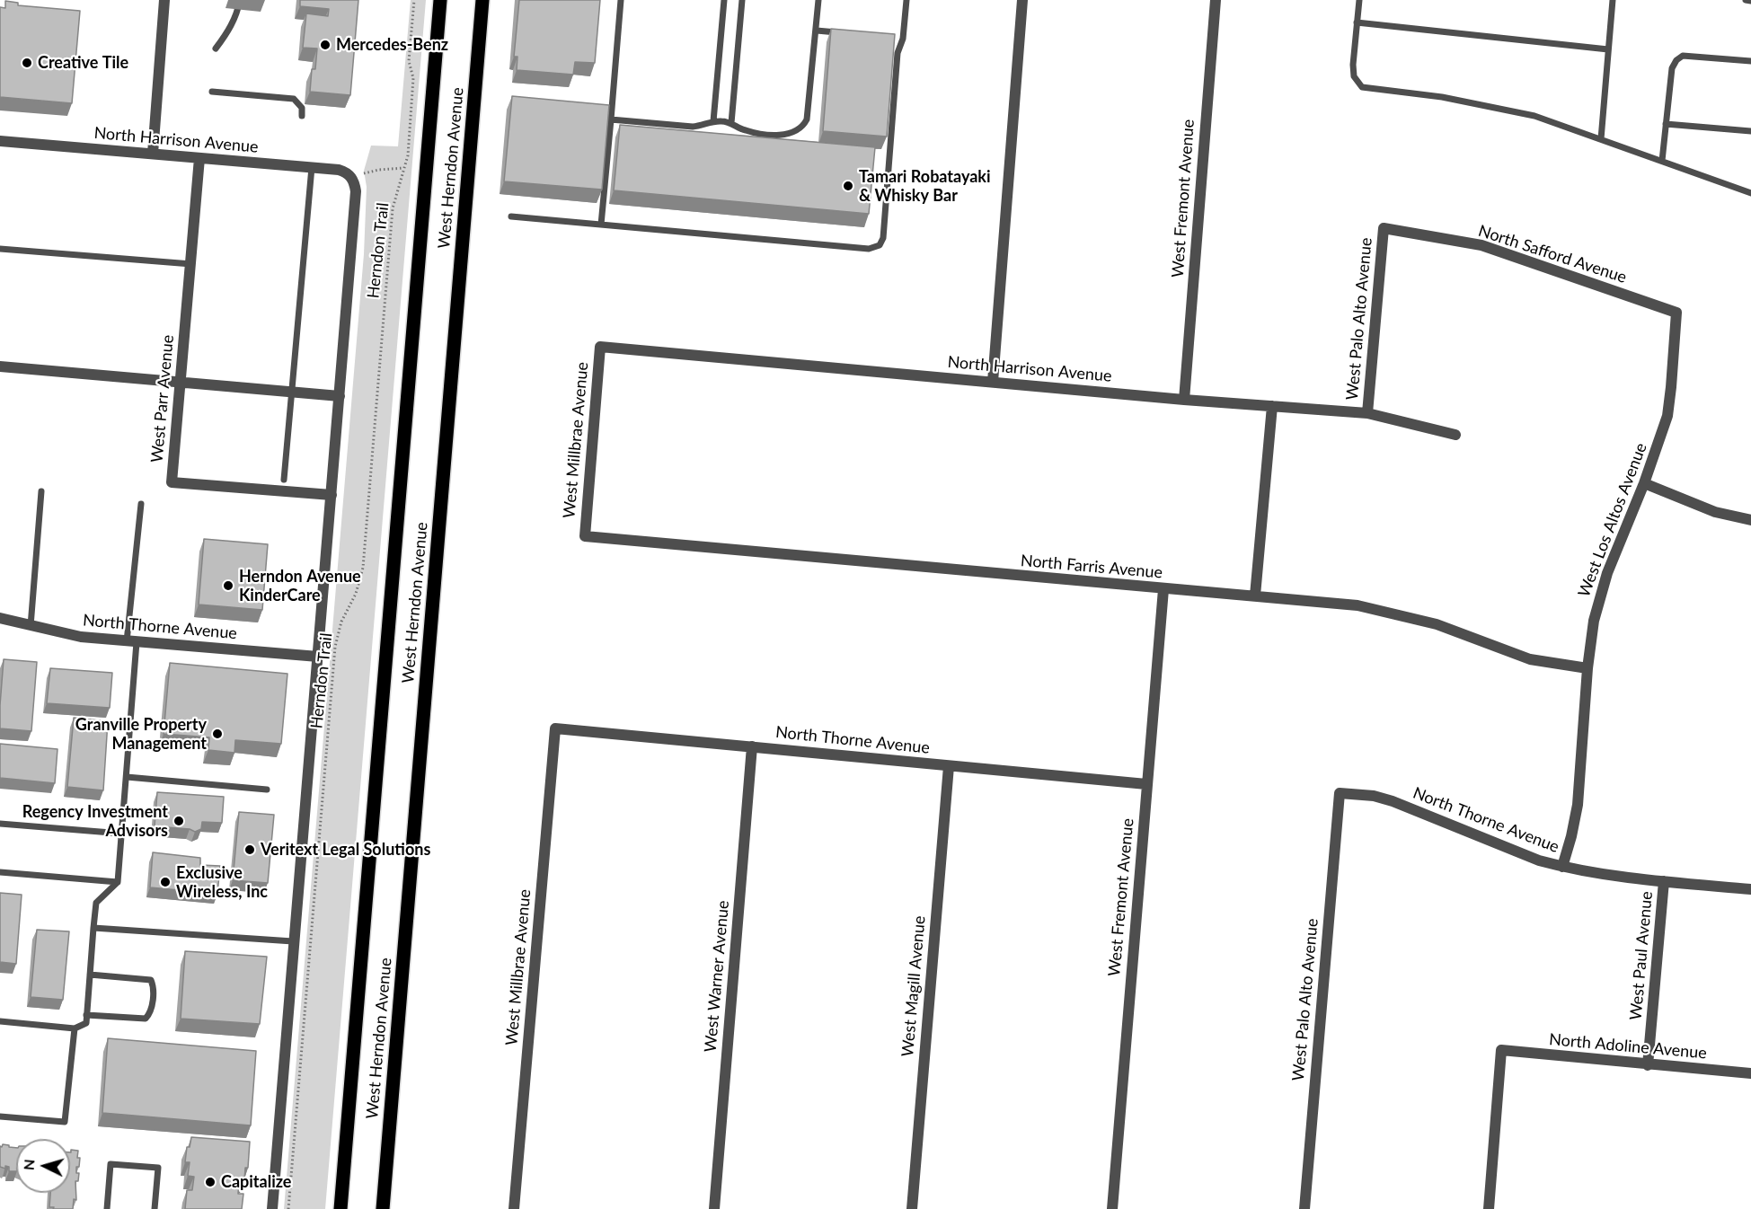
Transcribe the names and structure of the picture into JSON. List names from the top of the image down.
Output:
{
  "streets": {
    "main road": ["West Herndon Avenue"],
    "street": [
      "North Harrison Avenue",
      "West Fremont Avenue",
      "North Safford Avenue",
      "West Palo Alto Avenue",
      "West Parr Avenue",
      "West Millbrae Avenue",
      "West Los Altos Avenue",
      "North Farris Avenue",
      "North Thorne Avenue",
      "West Paul Avenue",
      "West Warner Avenue",
      "West Magill Avenue",
      "North Adoline Avenue"
    ],
    "path": ["Herndon Trail"]
  },
  "crossings": [
    ["North Harrison Avenue", "West Fremont Avenue"],
    ["North Harrison Avenue", "West Palo Alto Avenue"],
    ["North Harrison Avenue", "West Parr Avenue"],
    ["North Harrison Avenue", "West Millbrae Avenue"],
    ["West Fremont Avenue", "North Farris Avenue"],
    ["West Fremont Avenue", "North Thorne Avenue"],
    ["North Safford Avenue", "West Palo Alto Avenue"],
    ["North Safford Avenue", "West Los Altos Avenue"],
    ["West Palo Alto Avenue", "North Thorne Avenue"],
    ["West Millbrae Avenue", "North Farris Avenue"],
    ["West Millbrae Avenue", "North Thorne Avenue"],
    ["West Los Altos Avenue", "North Farris Avenue"],
    ["West Los Altos Avenue", "North Thorne Avenue"],
    ["North Thorne Avenue", "West Paul Avenue"],
    ["North Thorne Avenue", "West Warner Avenue"],
    ["North Thorne Avenue", "West Magill Avenue"],
    ["West Paul Avenue", "North Adoline Avenue"]
  ],
  "places": [
    "Mercedes-Benz",
    "Creative Tile",
    "Tamari Robatayaki & Whisky Bar",
    "Herndon Avenue KinderCare",
    "Granville Property Management",
    "Regency Investment Advisors",
    "Veritext Legal Solutions",
    "Exclusive Wireless, Inc",
    "Capitalize"
  ],
  "north": "left"
}
